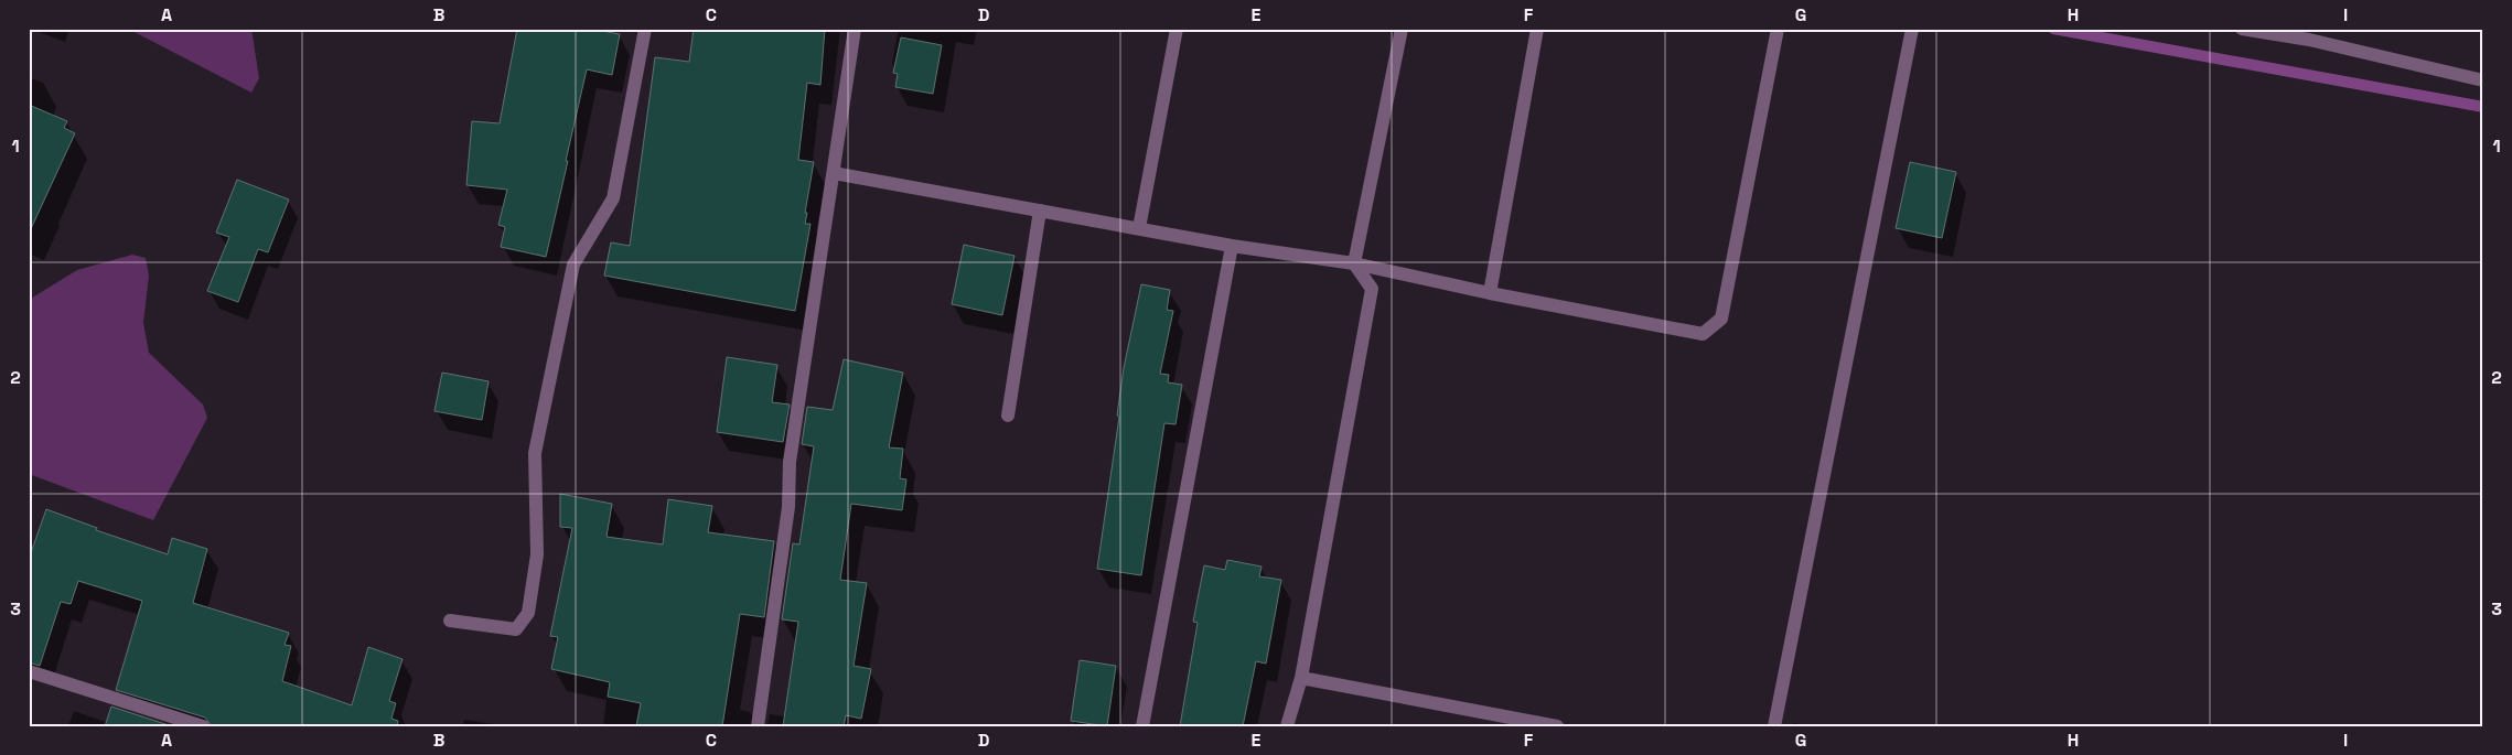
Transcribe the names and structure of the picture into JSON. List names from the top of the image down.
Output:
{
  "grid": {
    "columns": [
      "A",
      "B",
      "C",
      "D",
      "E",
      "F",
      "G",
      "H",
      "I"
    ],
    "rows": ["1", "2", "3"]
  }
}
